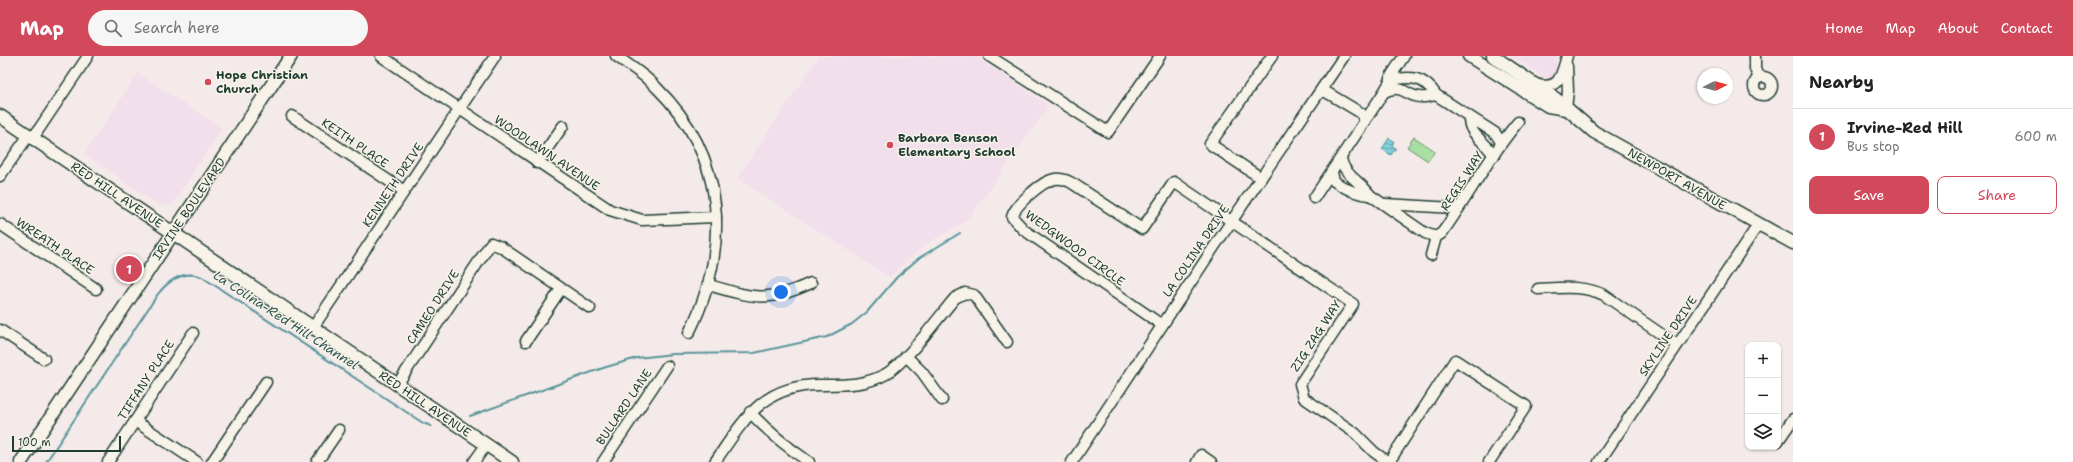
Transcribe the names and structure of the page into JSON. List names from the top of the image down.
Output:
{
  "streets": {
    "main road": ["NEWPORT AVENUE", "RED HILL AVENUE", "IRVINE BOULEVARD"],
    "street": [
      "KEITH PLACE",
      "WOODLAWN AVENUE",
      "REGIS WAY",
      "KENNETH DRIVE",
      "WREATH PLACE",
      "WEDGWOOD CIRCLE",
      "LA COLINA DRIVE",
      "CAMEO DRIVE",
      "ZIG ZAG WAY",
      "SKYLINE DRIVE",
      "TIFFANY PLACE",
      "BULLARD LANE"
    ]
  },
  "crossings": [
    ["KEITH PLACE", "KENNETH DRIVE"],
    ["WOODLAWN AVENUE", "KENNETH DRIVE"],
    ["NEWPORT AVENUE", "SKYLINE DRIVE"],
    ["KENNETH DRIVE", "RED HILL AVENUE"],
    ["RED HILL AVENUE", "IRVINE BOULEVARD"],
    ["RED HILL AVENUE", "CAMEO DRIVE"],
    ["WEDGWOOD CIRCLE", "LA COLINA DRIVE"],
    ["WEDGWOOD CIRCLE", "ZIG ZAG WAY"],
    ["LA COLINA DRIVE", "ZIG ZAG WAY"]
  ],
  "water": ["La Colina-Red Hill Channel"],
  "places": ["Hope Christian Church", "Barbara Benson Elementary School"],
  "scale_bar": "100 m",
  "north": "right",
  "page": {
    "header": "Map",
    "search": "Search here",
    "nav": [
      "Home",
      "Map",
      "About",
      "Contact"
    ],
    "heading": "Nearby",
    "list": [
      {
        "mark": "1",
        "name": "Irvine-Red Hill",
        "note": "Bus stop",
        "value": "600 m"
      }
    ],
    "buttons": ["Save", "Share"],
    "pins": "1",
    "map_buttons": ["+", "−"],
    "scale": "100 m"
  }
}
